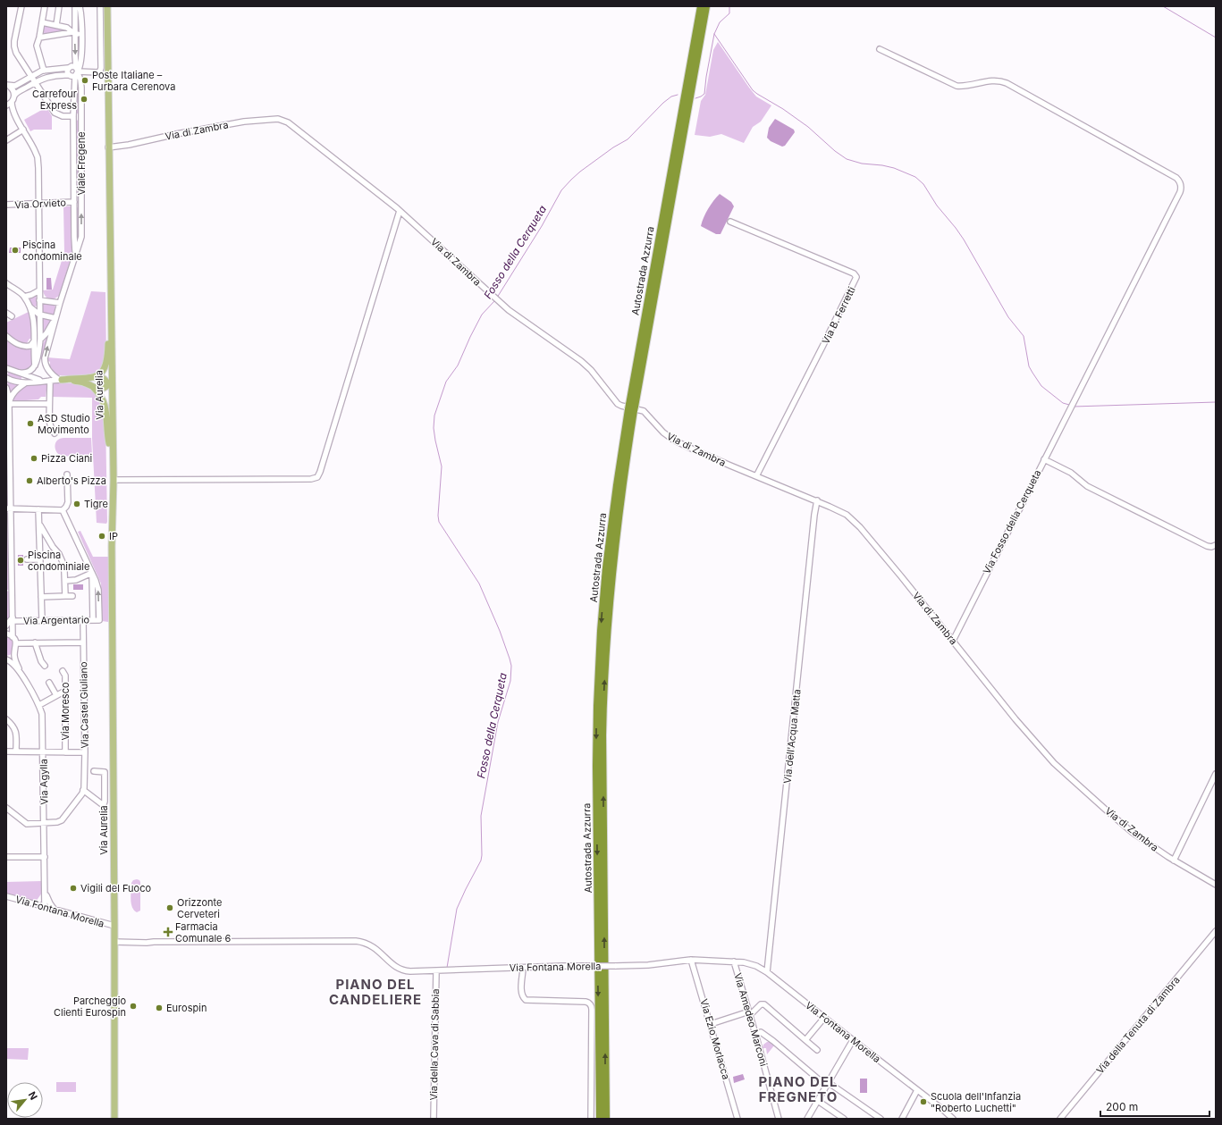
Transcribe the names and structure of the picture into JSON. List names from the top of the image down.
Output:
{
  "streets": {
    "highway": ["Autostrada Azzurra"],
    "main road": ["Via Aurelia"],
    "street": [
      "Via di Zambra",
      "Viale Fregene",
      "Via Orvieto",
      "Via B. Ferretti",
      "Via Fosso della Cerqueta",
      "Via Argentario",
      "Via Castel Giuliano",
      "Via Moresco",
      "Via dell'Acqua Matta",
      "Via Agylla",
      "Via Fontana Morella",
      "Via Amedeo Marconi",
      "Via della Tenuta di Zambra",
      "Via Ezio Morlacca",
      "Via della Cava di Sabbia"
    ]
  },
  "crossings": [
    ["Via di Zambra", "Via B. Ferretti"],
    ["Via di Zambra", "Via Aurelia"],
    ["Via di Zambra", "Via Fosso della Cerqueta"],
    ["Via di Zambra", "Via dell'Acqua Matta"],
    ["Viale Fregene", "Via Orvieto"],
    ["Via Aurelia", "Via Fontana Morella"],
    ["Via Argentario", "Via Castel Giuliano"],
    ["Via Castel Giuliano", "Via Agylla"],
    ["Via dell'Acqua Matta", "Via Fontana Morella"],
    ["Via Agylla", "Via Fontana Morella"],
    ["Via Fontana Morella", "Via Amedeo Marconi"],
    ["Via Fontana Morella", "Via Ezio Morlacca"],
    ["Via Fontana Morella", "Via della Cava di Sabbia"]
  ],
  "districts": ["PIANO DEL CANDELIERE", "PIANO DEL FREGNETO"],
  "water": ["Fosso della Cerqueta"],
  "places": {
    "other": [
      "Poste Italiane – Furbara Cerenova",
      "Carrefour Express",
      "Piscina condominale",
      "ASD Studio Movimento",
      "Pizza Ciani",
      "Alberto's Pizza",
      "Tigre",
      "IP",
      "Piscina condominiale",
      "Vigili del Fuoco",
      "Orizzonte Cerveteri",
      "Parcheggio Clienti Eurospin",
      "Eurospin",
      "Scuola dell'Infanzia \"Roberto Luchetti\""
    ],
    "health": ["Farmacia Comunale 6"]
  },
  "scale_bar": "200 m",
  "north": "top right"
}
